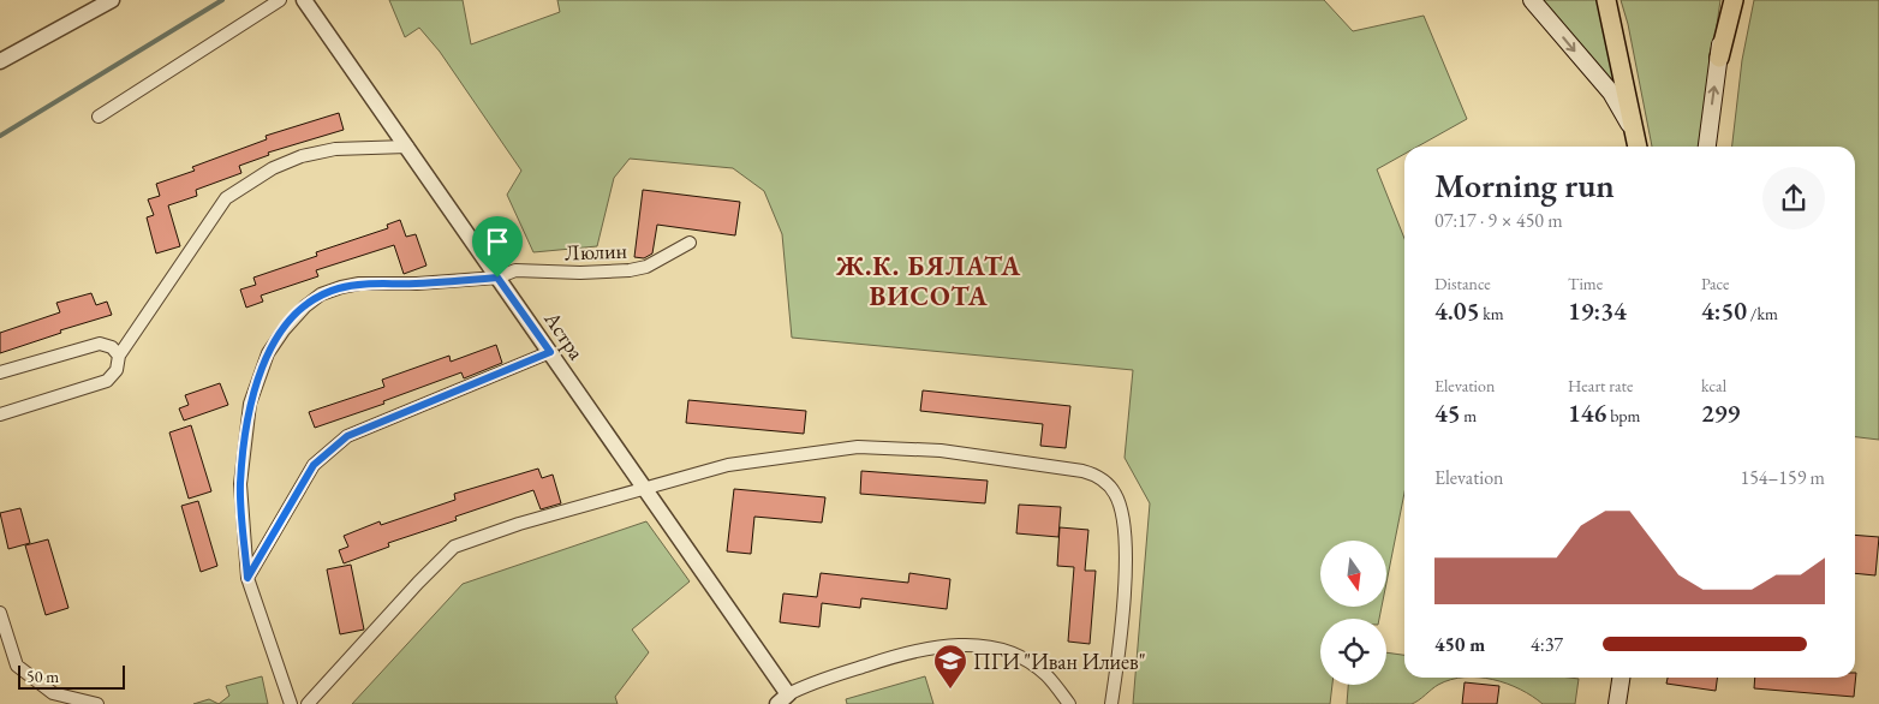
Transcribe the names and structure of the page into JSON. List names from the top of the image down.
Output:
{
  "streets": {
    "street": ["Люлин", "Астра"]
  },
  "crossings": [
    ["Люлин", "Астра"]
  ],
  "districts": ["Ж.К. БЯЛАТА ВИСОТА"],
  "places": {
    "school or university": ["ПГИ \"Иван Илиев\""]
  },
  "scale_bar": "50 m",
  "north": "bottom",
  "page": {
    "heading": ["Morning run", "07:17 · 9 × 450 m"],
    "stats": [
      ["Distance", "4.05 km"],
      ["Time", "19:34"],
      ["Pace", "4:50 /km"],
      ["Elevation", "45 m"],
      ["Heart rate", "146 bpm"],
      ["kcal", "299"]
    ],
    "chart": ["Elevation", "154–159 m"],
    "list": [
      {
        "name": "450 m",
        "note": "4:37"
      }
    ],
    "scale": "50 m"
  }
}
